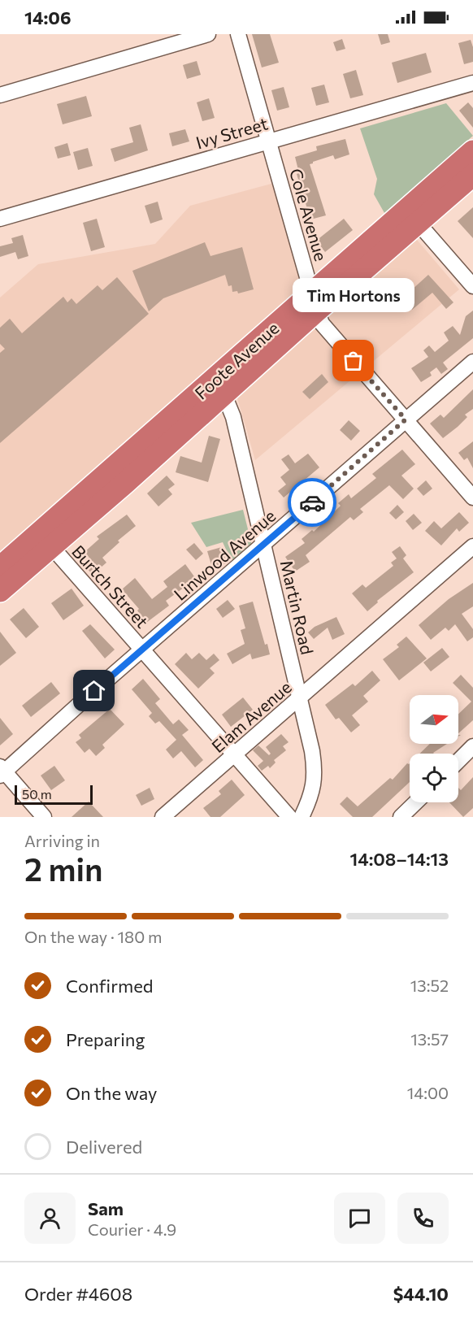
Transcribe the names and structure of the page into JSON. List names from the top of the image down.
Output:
{
  "streets": {
    "highway": ["Foote Avenue"],
    "street": [
      "Ivy Street",
      "Cole Avenue",
      "Linwood Avenue",
      "Burtch Street",
      "Martin Road",
      "Elam Avenue"
    ]
  },
  "crossings": [
    ["Ivy Street", "Cole Avenue"],
    ["Cole Avenue", "Foote Avenue"],
    ["Cole Avenue", "Linwood Avenue"],
    ["Foote Avenue", "Burtch Street"],
    ["Foote Avenue", "Martin Road"],
    ["Linwood Avenue", "Burtch Street"],
    ["Linwood Avenue", "Martin Road"],
    ["Burtch Street", "Elam Avenue"],
    ["Martin Road", "Elam Avenue"]
  ],
  "places": ["Tim Hortons"],
  "scale_bar": "50 m",
  "north": "right",
  "page": {
    "status": "14:06",
    "bubble": "Tim Hortons",
    "scale": "50 m",
    "heading": ["2 min", "Arriving in", "14:08–14:13"],
    "panel": [
      "Sam",
      "Courier · 4.9",
      "Order #4608",
      "$44.10"
    ],
    "bar": "On the way · 180 m",
    "list": [
      ["Confirmed", "13:52"],
      ["Preparing", "13:57"],
      ["On the way", "14:00"],
      "Delivered"
    ]
  }
}
